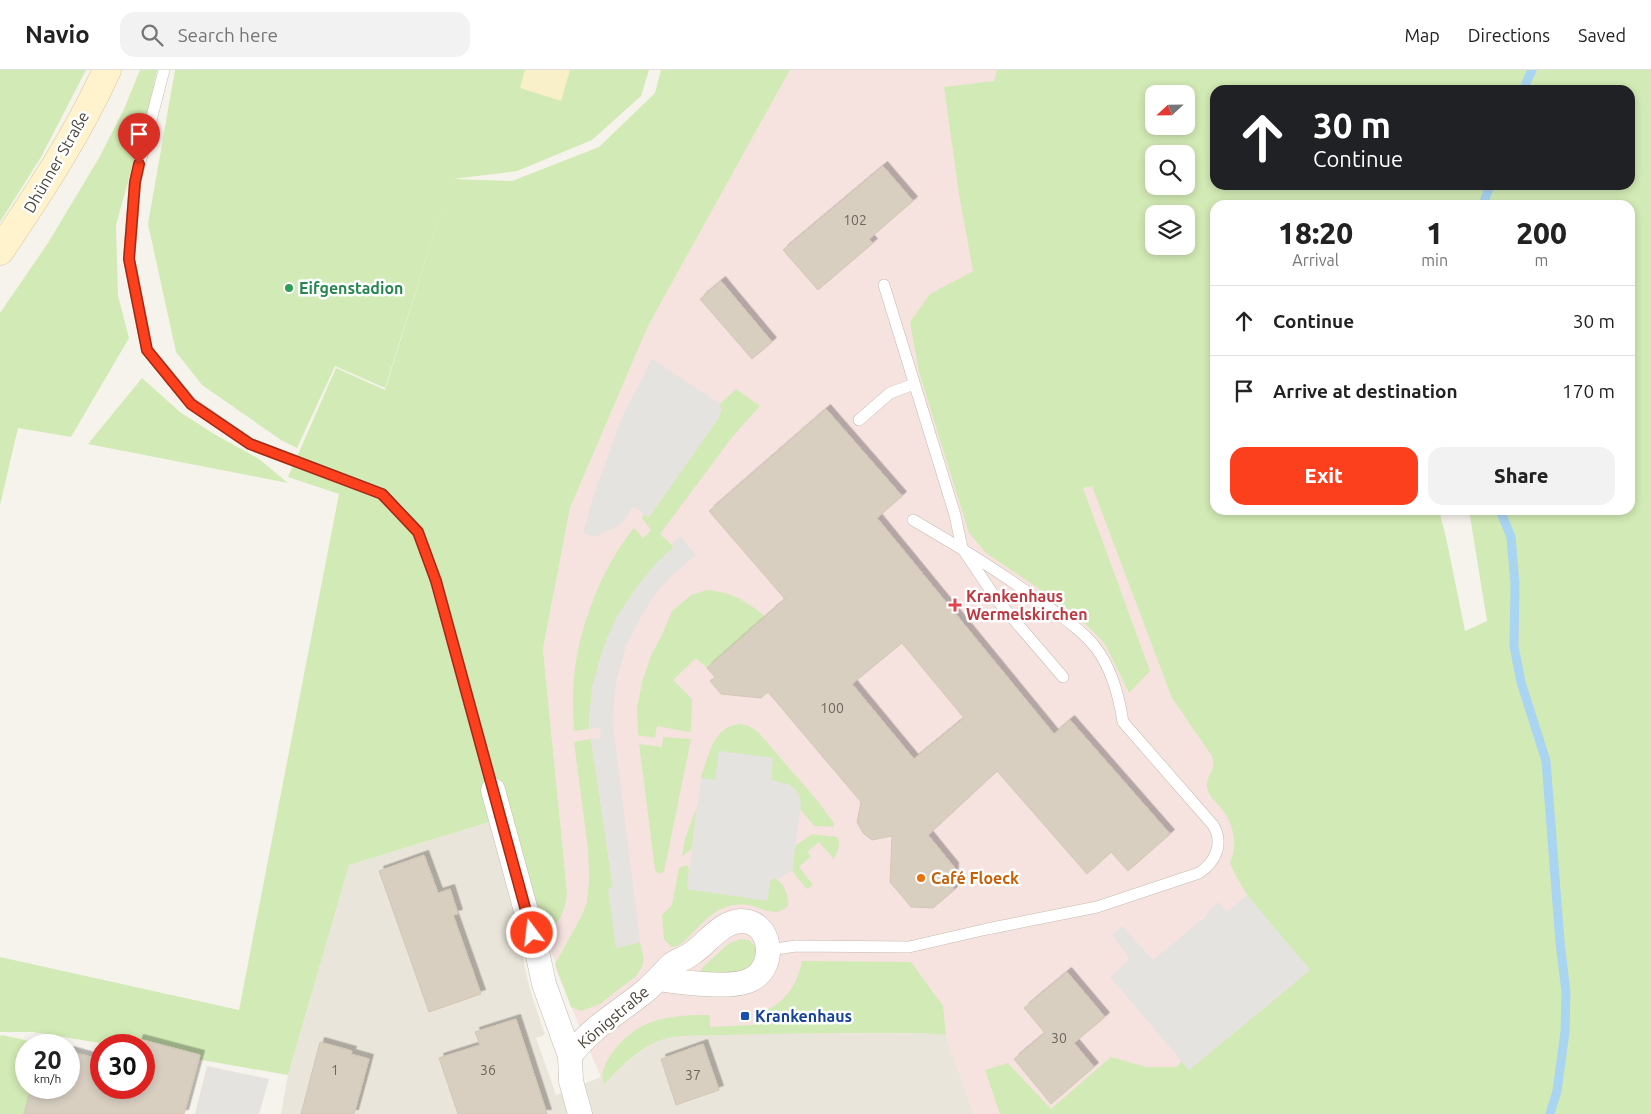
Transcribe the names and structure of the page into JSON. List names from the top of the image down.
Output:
{
  "streets": {
    "main road": ["Dhünner Straße"],
    "street": ["Königstraße"]
  },
  "places": {
    "other": ["Eifgenstadion", "Café Floeck"],
    "health": ["Krankenhaus Wermelskirchen"],
    "transit": ["Krankenhaus"]
  },
  "house_numbers": [
    "102",
    "100",
    "30",
    "1",
    "36",
    "37"
  ],
  "north": "left",
  "page": {
    "header": "Navio",
    "search": "Search here",
    "nav": ["Map", "Directions", "Saved"],
    "turn": ["30 m", "Continue"],
    "eta": [
      "18:20",
      "Arrival",
      "1",
      "min",
      "200",
      "m"
    ],
    "list": [
      {
        "name": "Continue",
        "value": "30 m"
      },
      {
        "name": "Arrive at destination",
        "value": "170 m"
      }
    ],
    "buttons": ["Exit", "Share"],
    "speed": "20 km/h",
    "limit": "30"
  }
}
